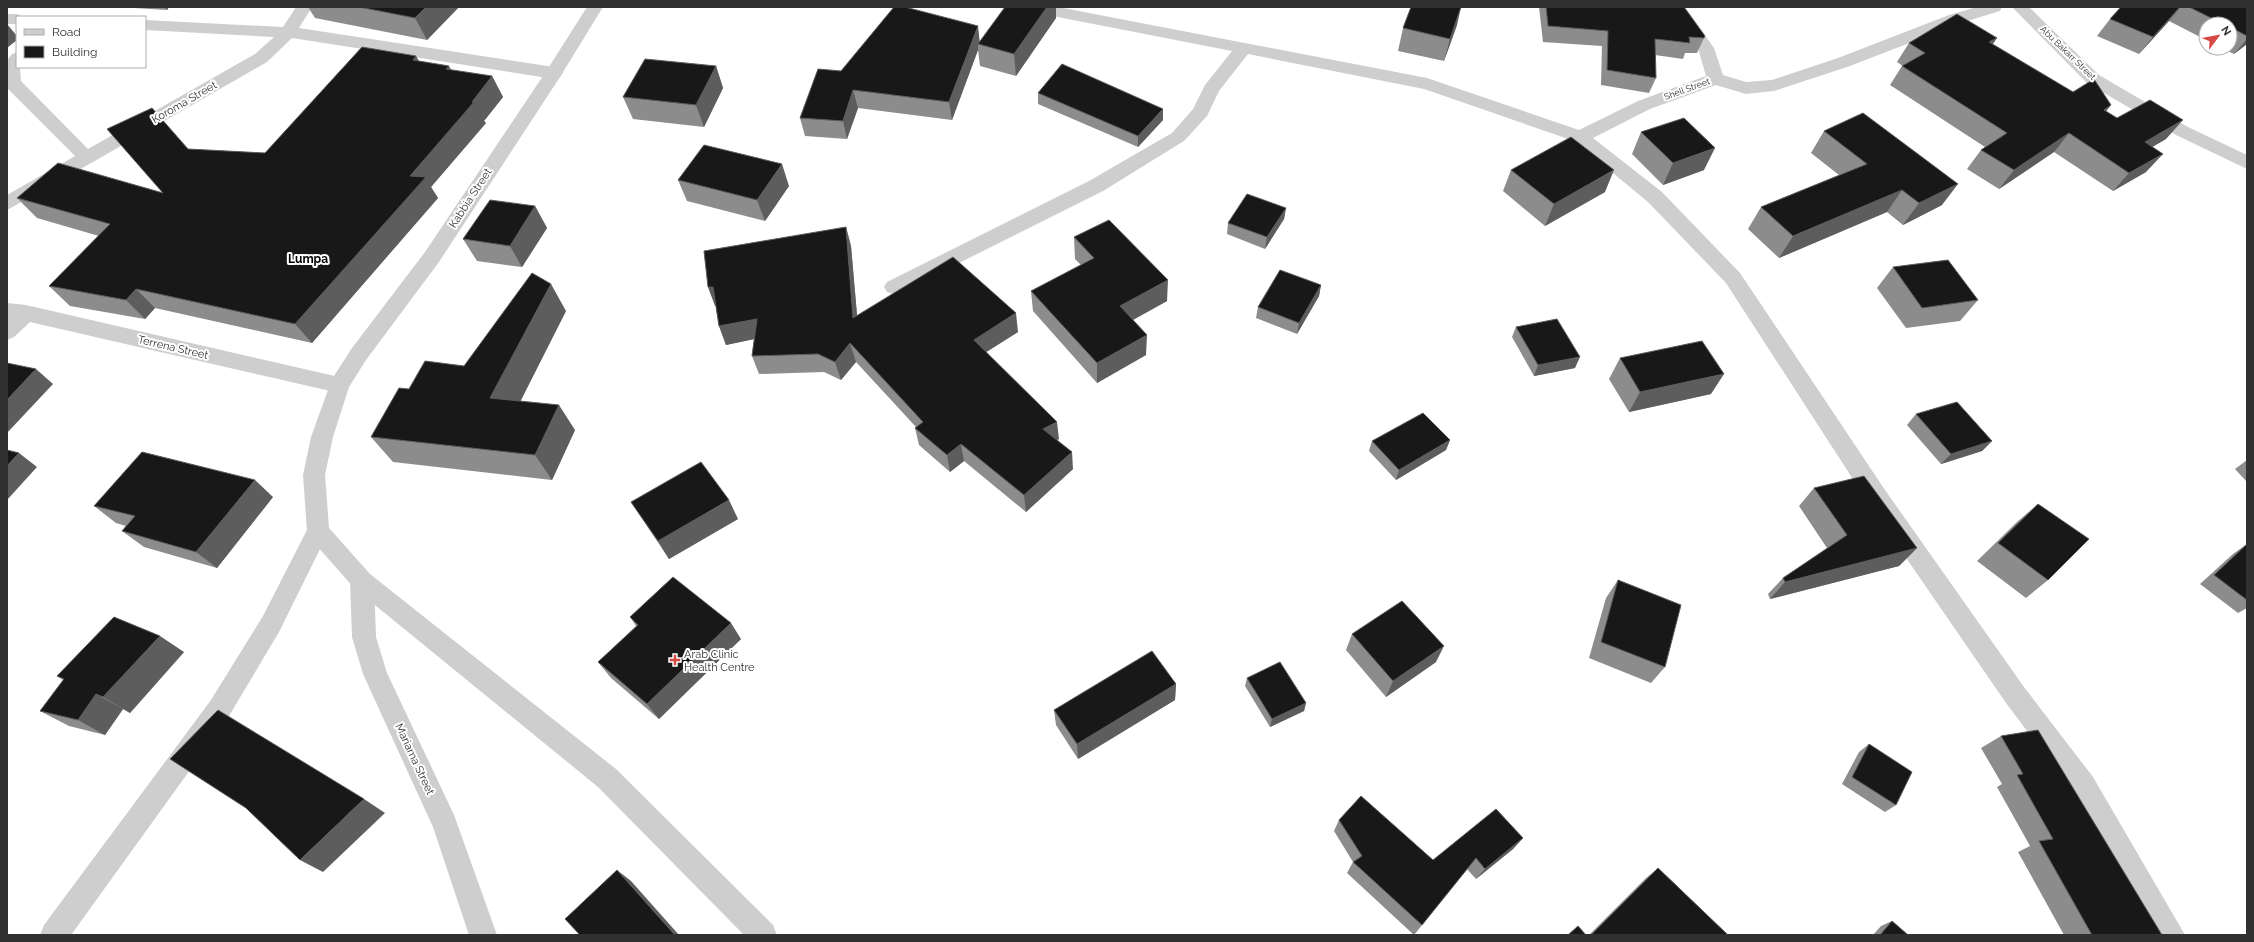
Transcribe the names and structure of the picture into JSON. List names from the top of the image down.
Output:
{
  "streets": {
    "street": [
      "Abu Bakarr Street",
      "Shell Street",
      "Koroma Street",
      "Kabbia Street",
      "Terrena Street",
      "Mariama Street"
    ]
  },
  "crossings": [
    ["Kabbia Street", "Terrena Street"]
  ],
  "districts": ["Lumpa"],
  "places": {
    "health": ["Arab Clinic Health Centre"]
  },
  "legend": ["Road", "Building"],
  "north": "top right"
}
